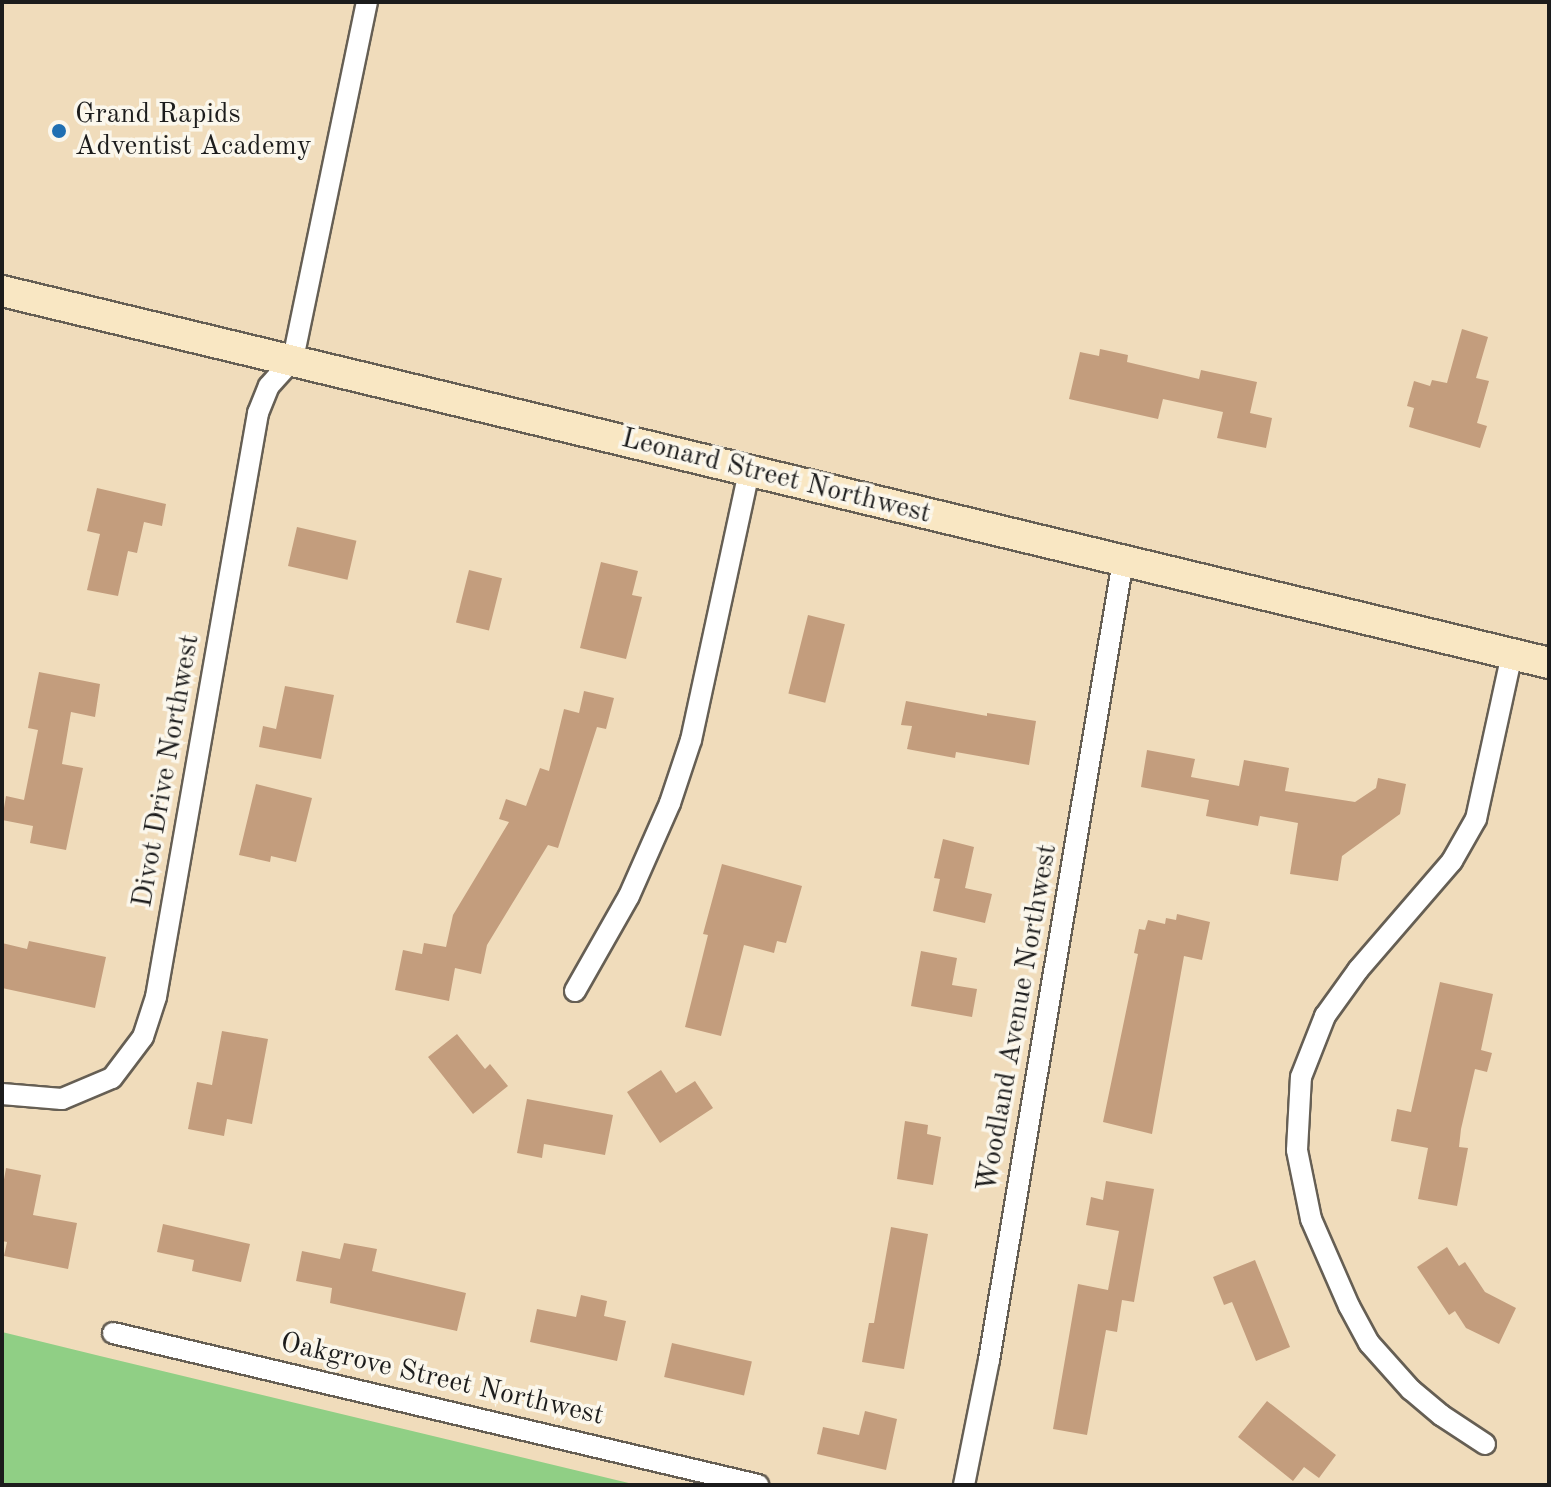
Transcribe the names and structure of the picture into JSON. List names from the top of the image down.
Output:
{
  "streets": {
    "main road": ["Leonard Street Northwest"],
    "street": ["Divot Drive Northwest", "Woodland Avenue Northwest", "Oakgrove Street Northwest"]
  },
  "crossings": [
    ["Leonard Street Northwest", "Divot Drive Northwest"],
    ["Leonard Street Northwest", "Woodland Avenue Northwest"]
  ],
  "places": ["Grand Rapids Adventist Academy"]
}
